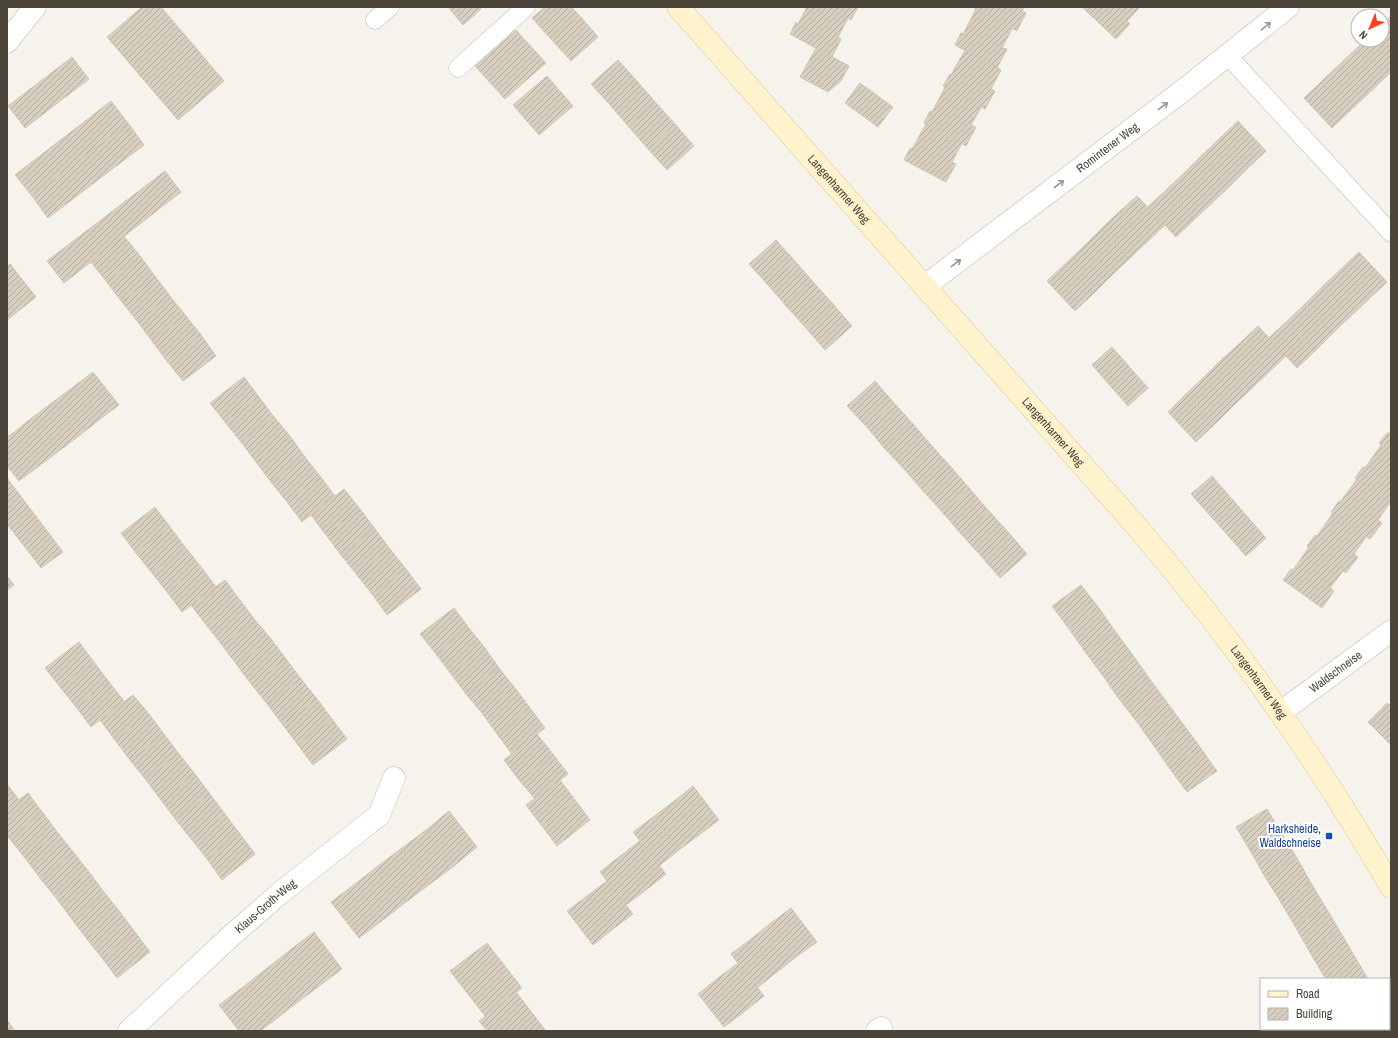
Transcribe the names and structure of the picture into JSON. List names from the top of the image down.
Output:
{
  "streets": {
    "main road": ["Langenharmer Weg"],
    "street": ["Romintener Weg", "Waldschneise", "Klaus-Groth-Weg"]
  },
  "crossings": [
    ["Romintener Weg", "Langenharmer Weg"],
    ["Langenharmer Weg", "Waldschneise"]
  ],
  "one_way": ["Romintener Weg"],
  "places": {
    "transit": ["Harksheide, Waldschneise"]
  },
  "legend": ["Road", "Building"],
  "north": "bottom left"
}
